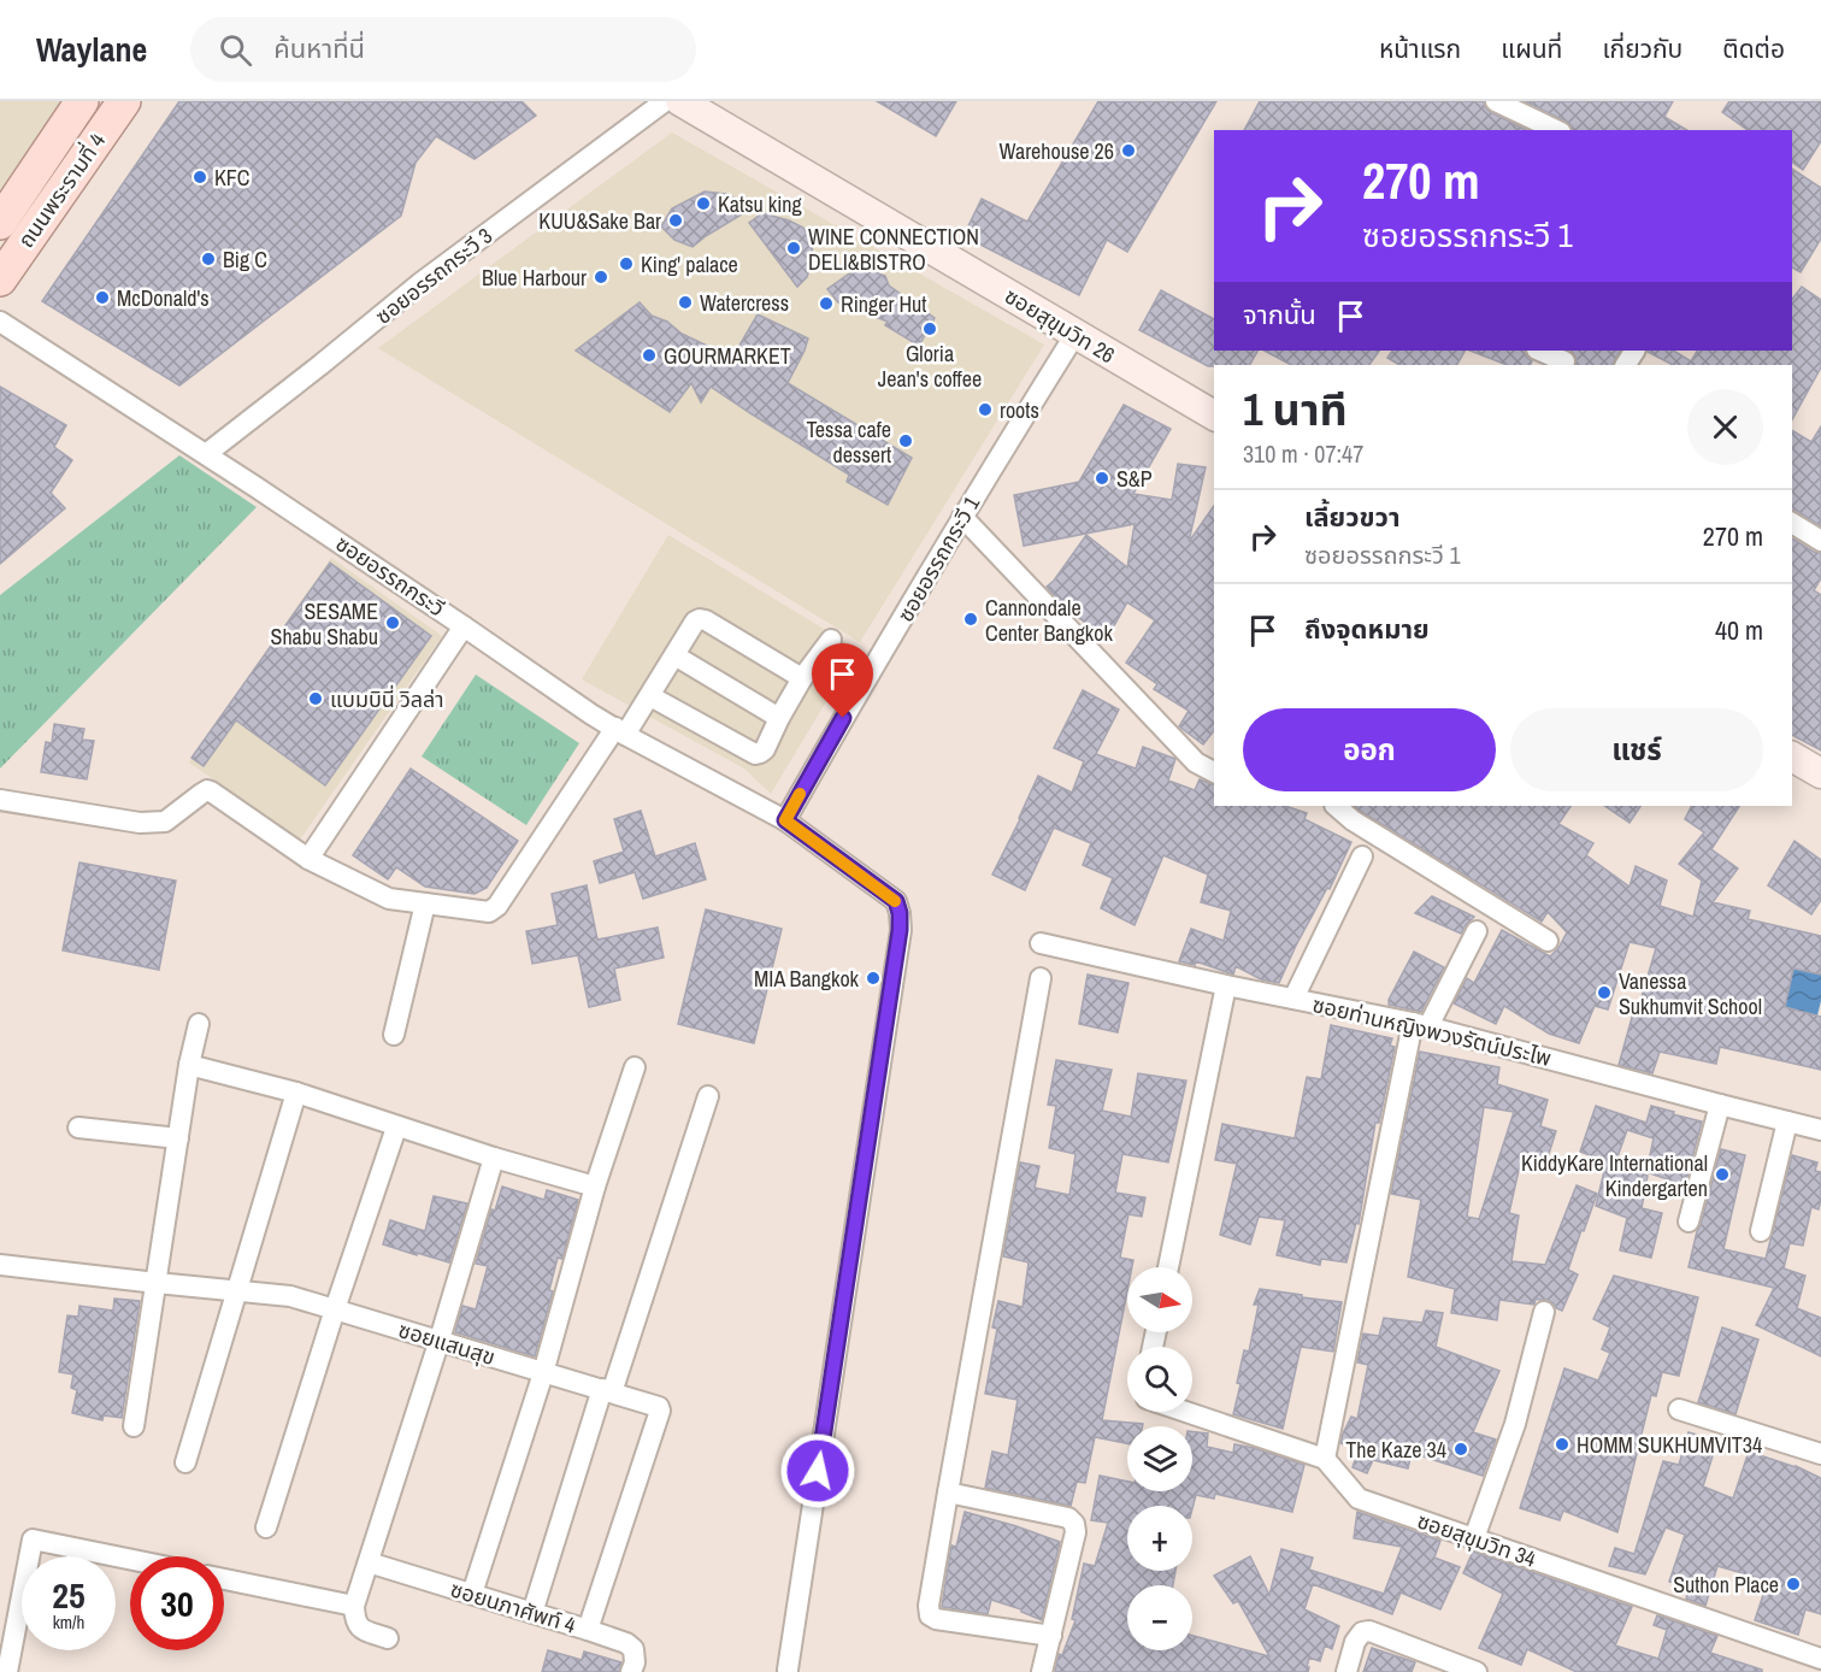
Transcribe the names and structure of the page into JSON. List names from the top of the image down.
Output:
{
  "streets": {
    "main road": ["ถนนพระรามที่ 4"],
    "street": [
      "ซอยอรรถกระวี 3",
      "ซอยสุขุมวิท 26",
      "ซอยอรรถกระวี 1",
      "ซอยอรรถกระวี",
      "ซอยท่านหญิงพวงรัตน์ประไพ",
      "ซอยแสนสุข",
      "ซอยสุขุมวิท 34",
      "ซอยนภาศัพท์ 4"
    ]
  },
  "crossings": [
    ["ซอยอรรถกระวี 3", "ซอยอรรถกระวี"],
    ["ซอยสุขุมวิท 26", "ซอยอรรถกระวี 1"],
    ["ซอยอรรถกระวี 1", "ซอยอรรถกระวี"],
    ["ซอยแสนสุข", "ซอยนภาศัพท์ 4"]
  ],
  "places": [
    "Warehouse 26",
    "KFC",
    "Katsu king",
    "KUU&Sake Bar",
    "WINE CONNECTION DELI&BISTRO",
    "Big C",
    "King' palace",
    "Blue Harbour",
    "McDonald's",
    "Watercress",
    "Ringer Hut",
    "Gloria Jean's coffee",
    "GOURMARKET",
    "roots",
    "Tessa cafe dessert",
    "S&P",
    "Cannondale Center Bangkok",
    "SESAME Shabu Shabu",
    "แบมบินี่ วิลล่า",
    "MIA Bangkok",
    "Vanessa Sukhumvit School",
    "KiddyKare International Kindergarten",
    "HOMM SUKHUMVIT34",
    "The Kaze 34",
    "Suthon Place"
  ],
  "north": "right",
  "page": {
    "header": "Waylane",
    "search": "ค้นหาที่นี่",
    "nav": [
      "หน้าแรก",
      "แผนที่",
      "เกี่ยวกับ",
      "ติดต่อ"
    ],
    "turn": ["270 m", "ซอยอรรถกระวี 1"],
    "then": "จากนั้น",
    "heading": ["1 นาที", "310 m · 07:47"],
    "list": [
      {
        "name": "เลี้ยวขวา",
        "note": "ซอยอรรถกระวี 1",
        "value": "270 m"
      },
      {
        "name": "ถึงจุดหมาย",
        "value": "40 m"
      }
    ],
    "buttons": ["ออก", "แชร์"],
    "map_buttons": ["+", "−"],
    "speed": "25 km/h",
    "limit": "30"
  }
}
